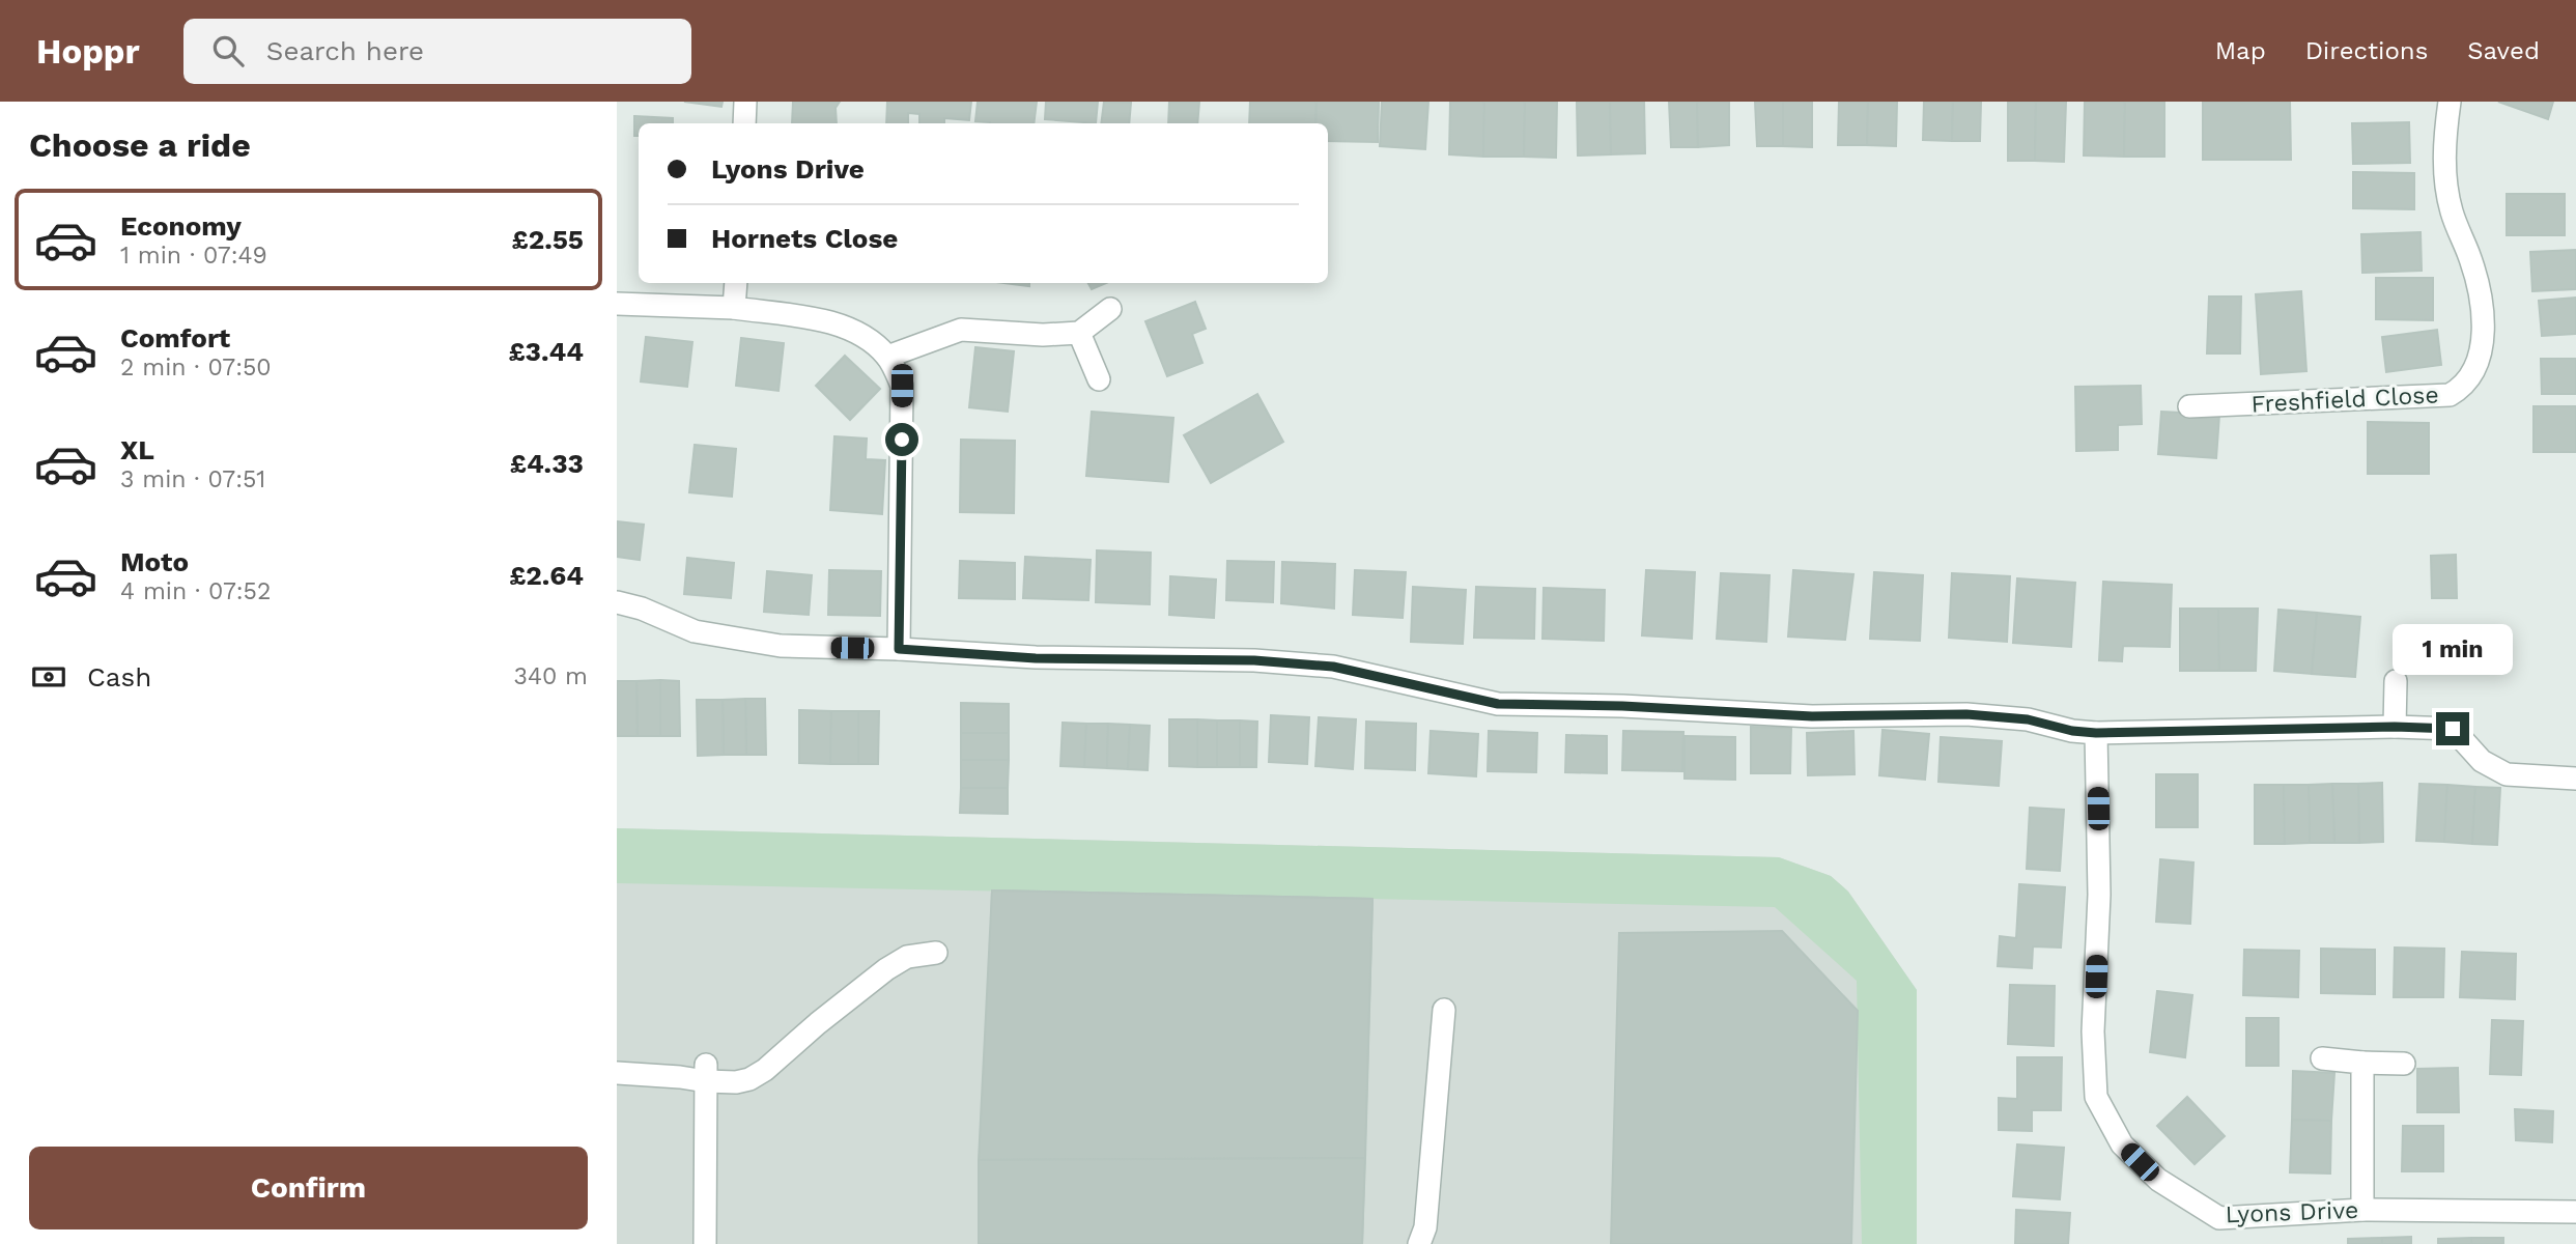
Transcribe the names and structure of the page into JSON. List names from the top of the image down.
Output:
{
  "streets": {
    "street": ["Freshfield Close", "Lyons Drive"]
  },
  "page": {
    "header": "Hoppr",
    "search": "Search here",
    "nav": ["Map", "Directions", "Saved"],
    "heading": "Choose a ride",
    "banner": ["Lyons Drive", "Hornets Close"],
    "list": [
      {
        "name": "Economy",
        "note": "1 min · 07:49",
        "value": "£2.55"
      },
      {
        "name": "Comfort",
        "note": "2 min · 07:50",
        "value": "£3.44"
      },
      {
        "name": "XL",
        "note": "3 min · 07:51",
        "value": "£4.33"
      },
      {
        "name": "Moto",
        "note": "4 min · 07:52",
        "value": "£2.64"
      }
    ],
    "bubble": "1 min",
    "pay": ["Cash", "340 m"],
    "buttons": "Confirm"
  }
}
